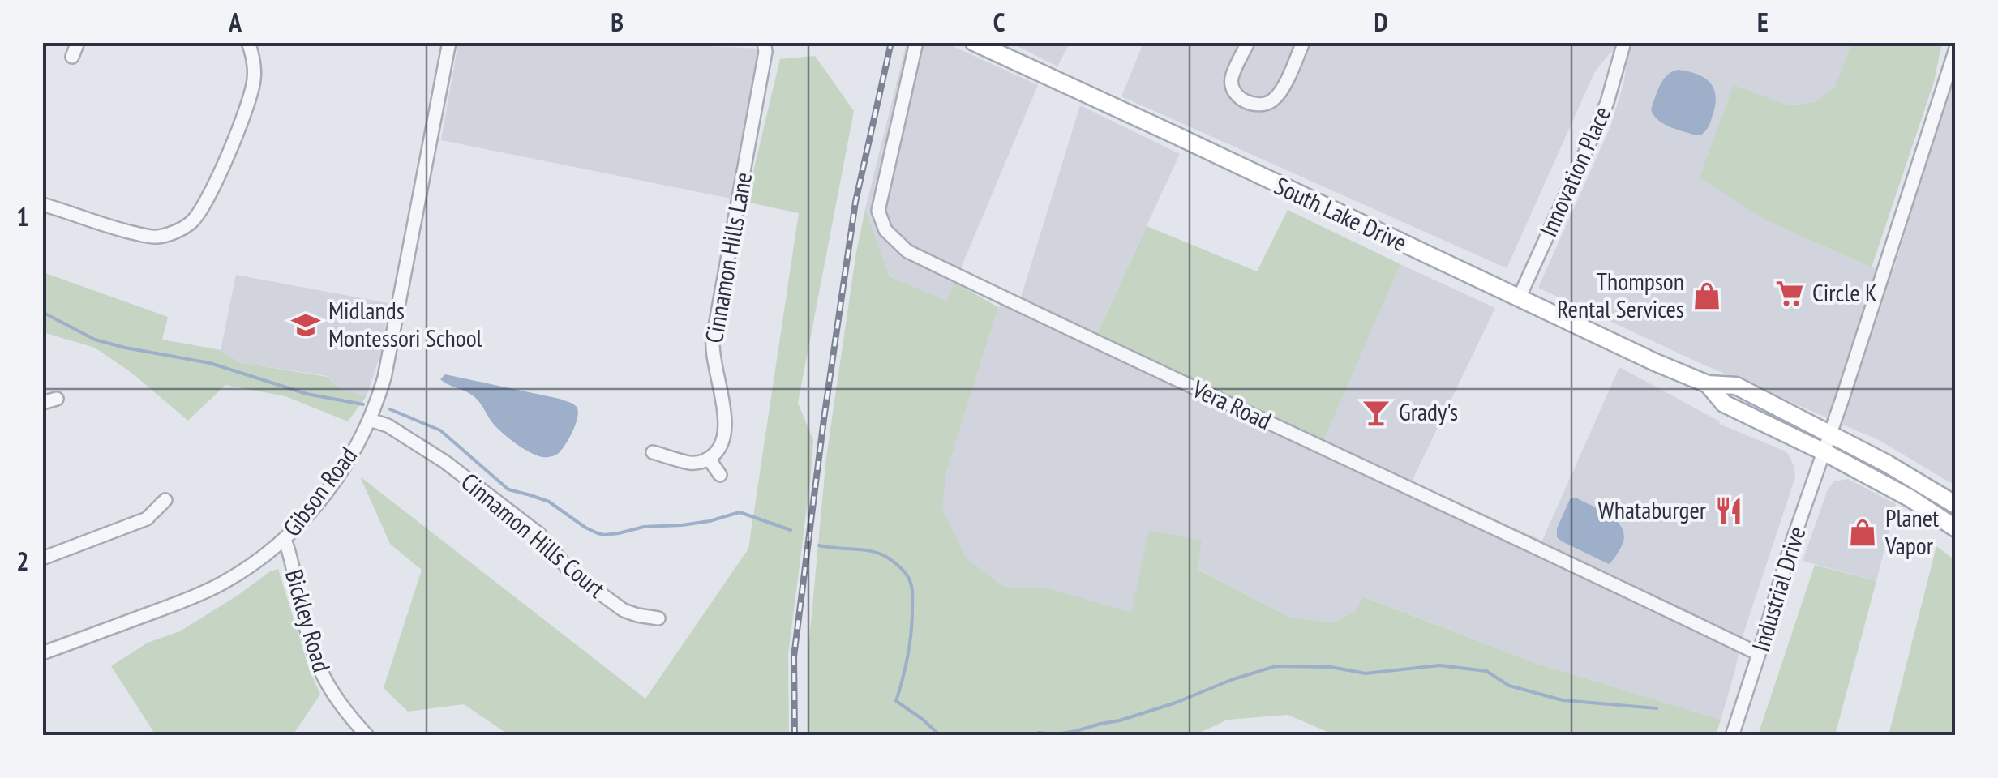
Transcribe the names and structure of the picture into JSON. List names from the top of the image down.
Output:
{
  "streets": {
    "main road": ["South Lake Drive"],
    "street": [
      "Innovation Place",
      "Cinnamon Hills Lane",
      "Vera Road",
      "Gibson Road",
      "Cinnamon Hills Court",
      "Industrial Drive",
      "Bickley Road"
    ]
  },
  "crossings": [
    ["Innovation Place", "South Lake Drive"],
    ["South Lake Drive", "Industrial Drive"],
    ["Vera Road", "Industrial Drive"],
    ["Gibson Road", "Cinnamon Hills Court"],
    ["Gibson Road", "Bickley Road"]
  ],
  "places": {
    "supermarket": ["Circle K"],
    "shop": ["Thompson Rental Services", "Planet Vapor"],
    "school or university": ["Midlands Montessori School"],
    "bar": ["Grady's"],
    "restaurant": ["Whataburger"]
  },
  "grid": {
    "columns": [
      "A",
      "B",
      "C",
      "D",
      "E"
    ],
    "rows": ["1", "2"]
  }
}
